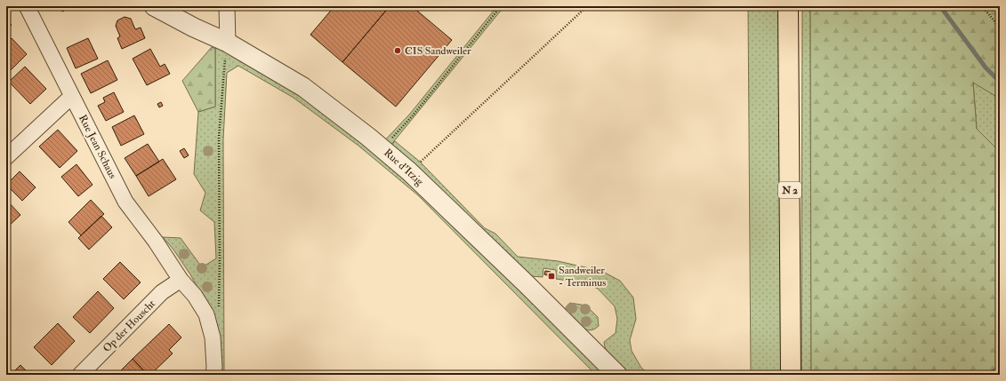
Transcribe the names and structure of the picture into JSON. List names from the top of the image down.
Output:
{
  "streets": {
    "main road": ["N 2"],
    "street": ["Rue Jean Schaus", "Rue d'Itzig", "Op der Houscht"]
  },
  "crossings": [
    ["Rue Jean Schaus", "Op der Houscht"]
  ],
  "places": {
    "other": ["CIS Sandweiler"],
    "transit": ["Sandweiler - Terminus"]
  }
}
